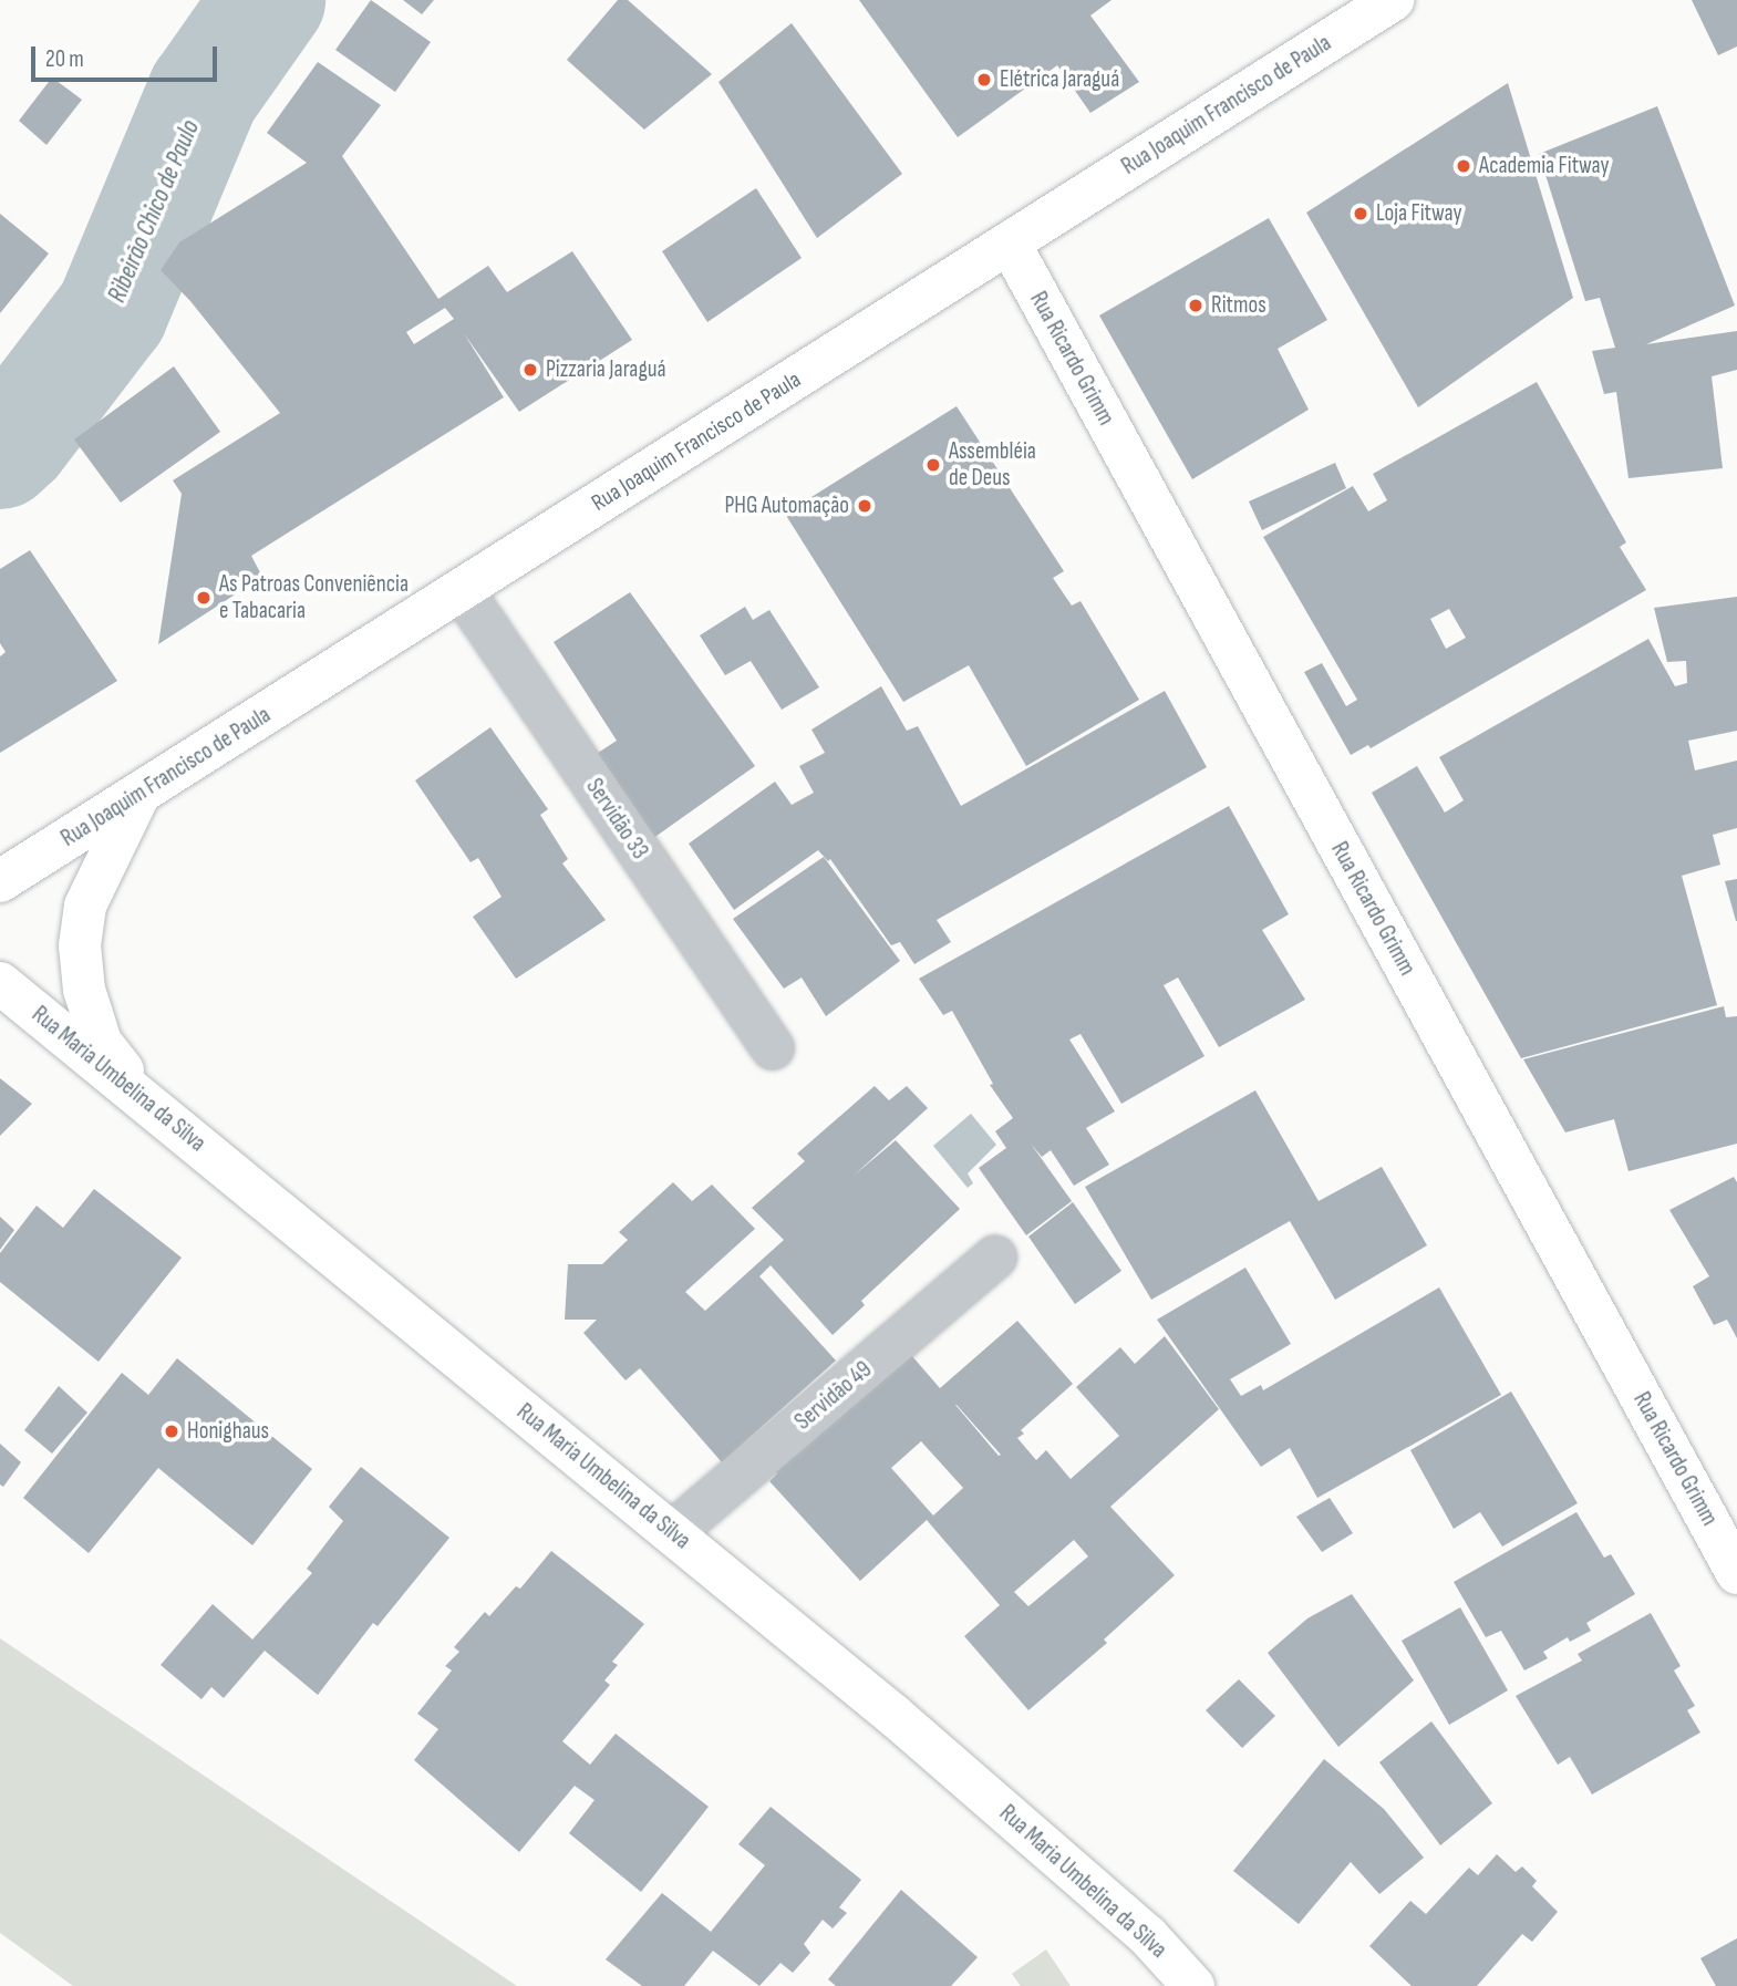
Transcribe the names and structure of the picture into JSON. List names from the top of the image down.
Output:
{
  "streets": {
    "main road": ["Rua Joaquim Francisco de Paula", "Rua Ricardo Grimm", "Rua Maria Umbelina da Silva"],
    "street": ["Servidão 33", "Servidão 49"]
  },
  "crossings": [
    ["Rua Joaquim Francisco de Paula", "Rua Ricardo Grimm"],
    ["Rua Joaquim Francisco de Paula", "Servidão 33"],
    ["Rua Maria Umbelina da Silva", "Servidão 49"]
  ],
  "water": ["Ribeirão Chico de Paulo"],
  "places": [
    "Elétrica Jaraguá",
    "Academia Fitway",
    "Loja Fitway",
    "Ritmos",
    "Pizzaria Jaraguá",
    "Assembléia de Deus",
    "PHG Automação",
    "As Patroas Conveniência e Tabacaria",
    "Honighaus"
  ],
  "scale_bar": "20 m"
}
